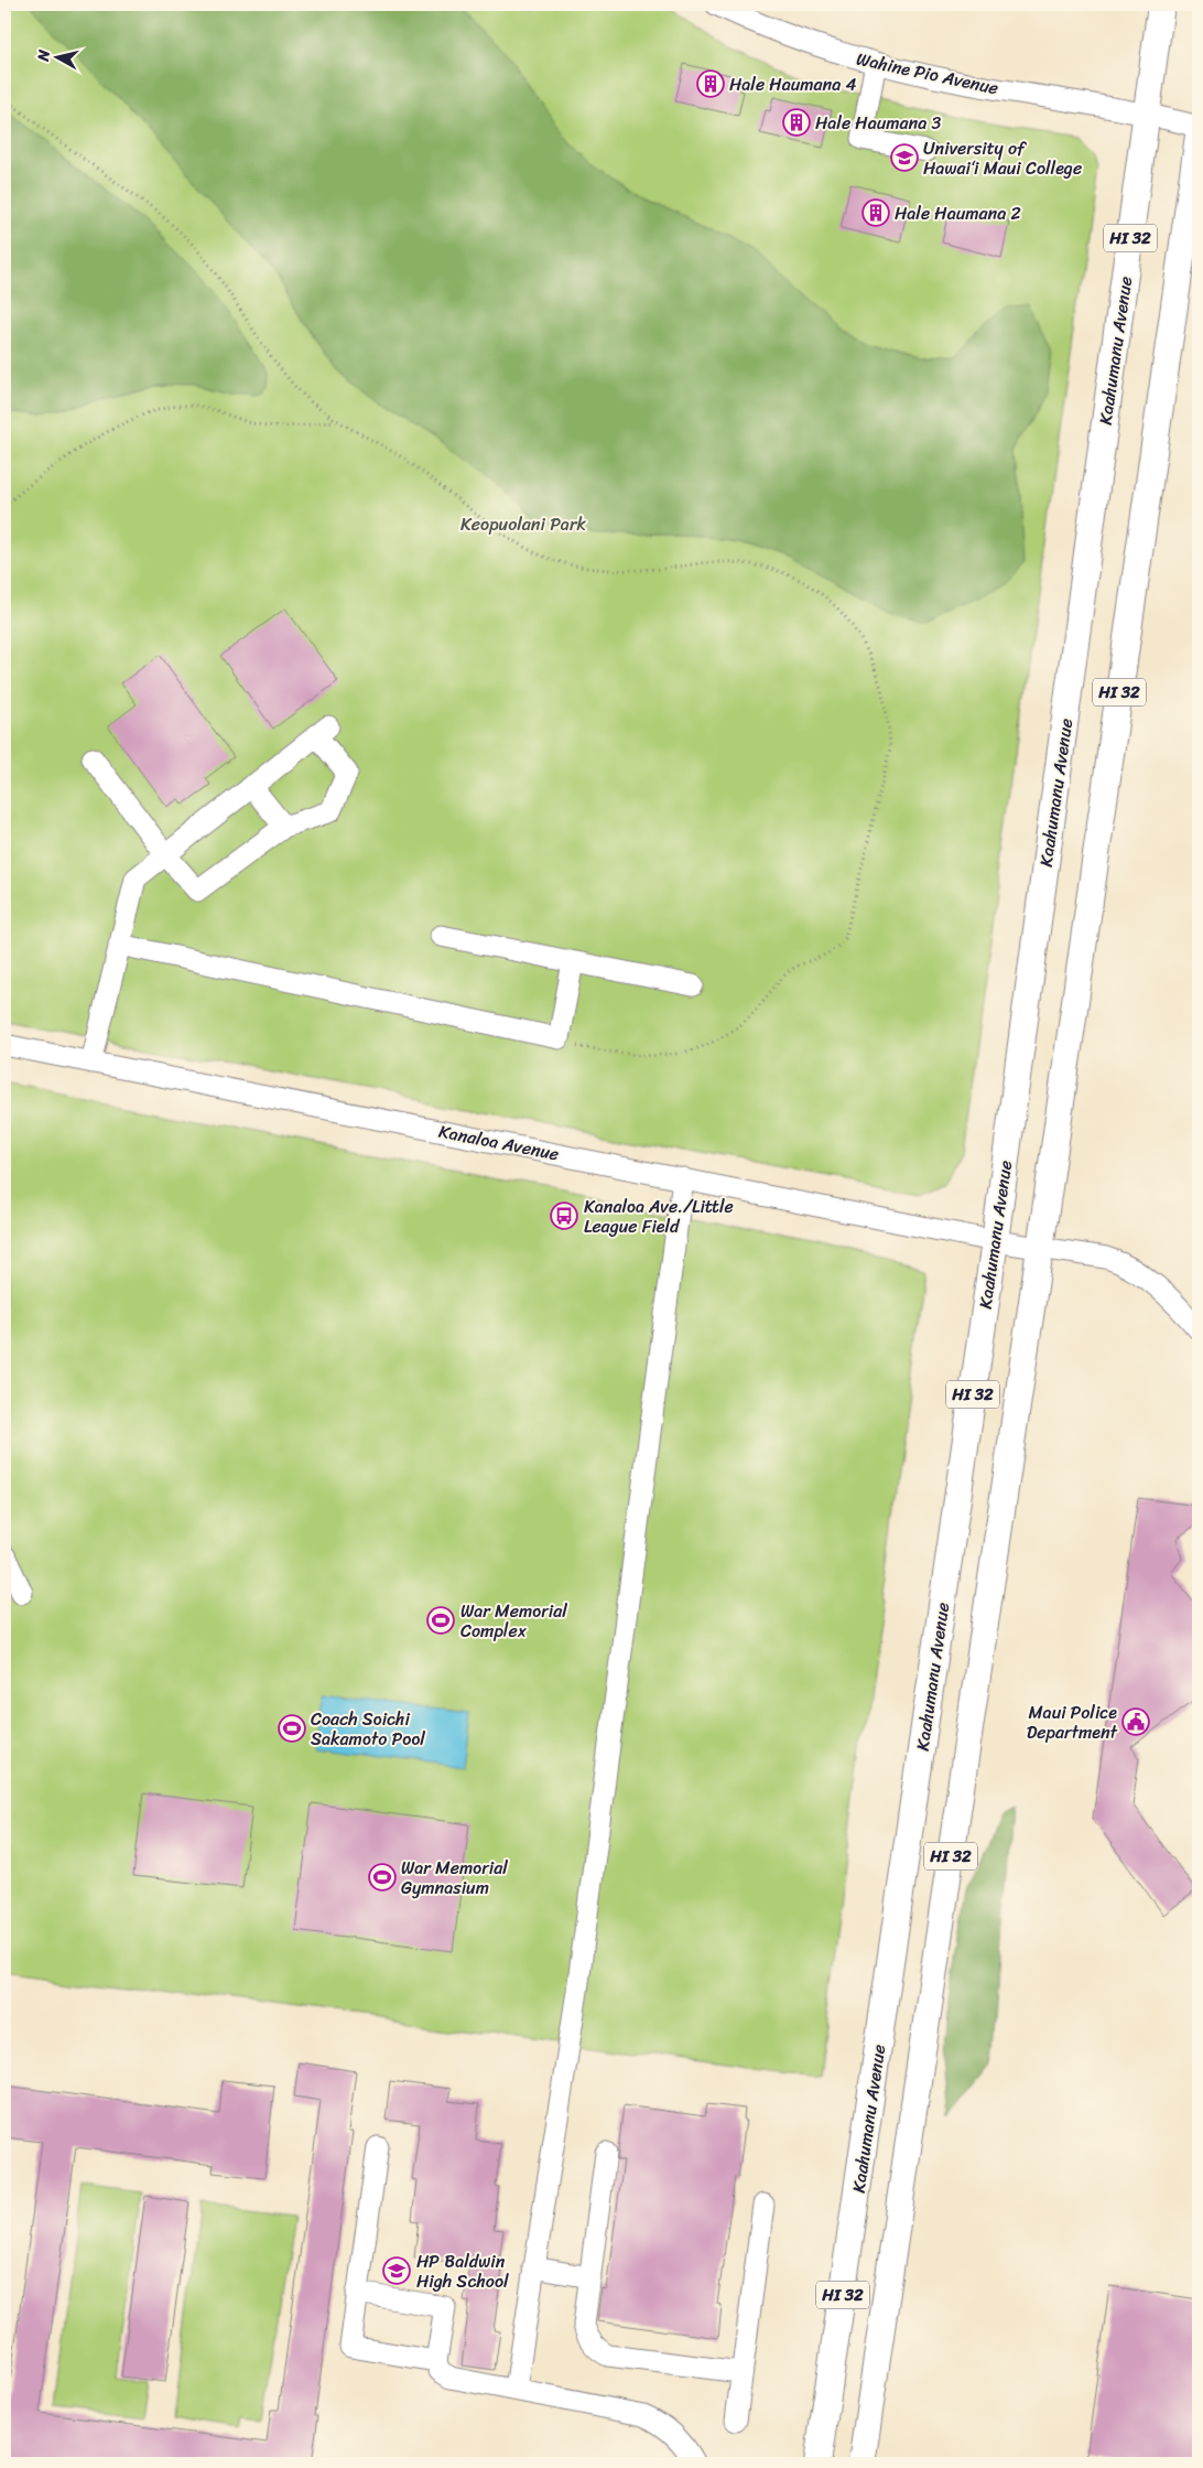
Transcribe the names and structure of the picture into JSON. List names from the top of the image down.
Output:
{
  "streets": {
    "main road": ["HI 32", "Kaahumanu Avenue"],
    "street": ["Wahine Pio Avenue", "Kanaloa Avenue"]
  },
  "crossings": [
    ["Wahine Pio Avenue", "Kaahumanu Avenue"],
    ["HI 32", "Kanaloa Avenue"],
    ["Kaahumanu Avenue", "Kanaloa Avenue"]
  ],
  "parks": ["Keopuolani Park"],
  "places": {
    "building": ["Hale Haumana 4", "Hale Haumana 3", "Hale Haumana 2"],
    "school or university": ["University of Hawai‘i Maui College", "HP Baldwin High School"],
    "bus stop": ["Kanaloa Ave./Little League Field"],
    "sports": ["War Memorial Complex", "Coach Soichi Sakamoto Pool", "War Memorial Gymnasium"],
    "public building": ["Maui Police Department"]
  },
  "north": "left"
}
